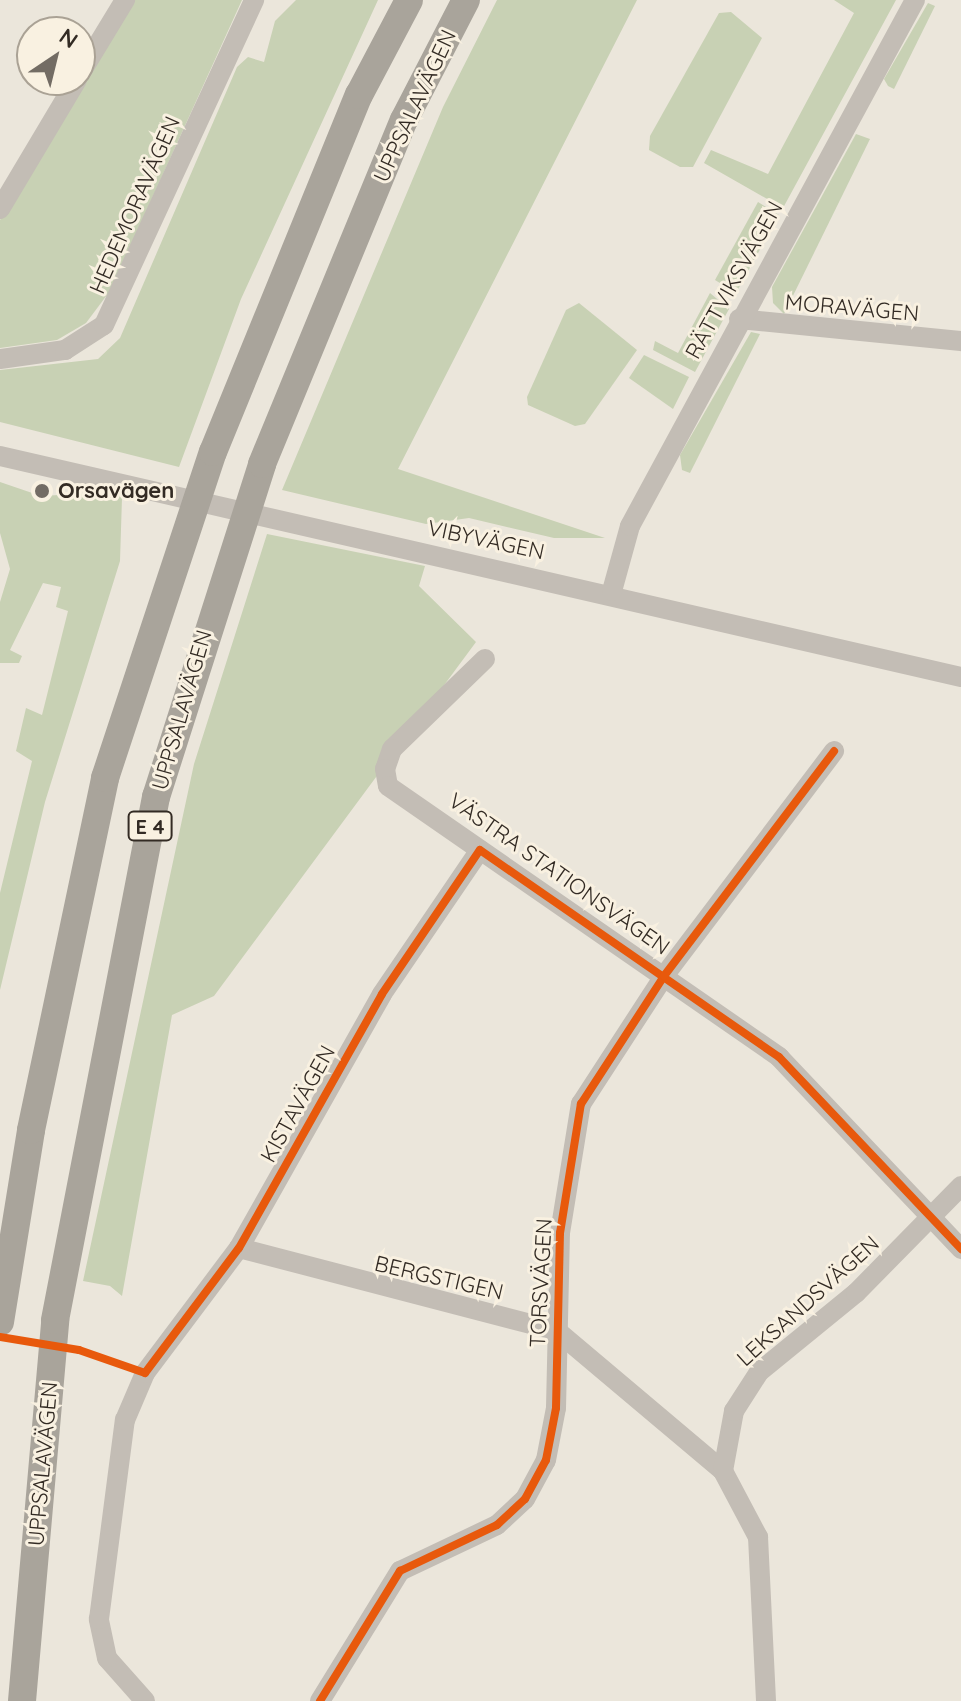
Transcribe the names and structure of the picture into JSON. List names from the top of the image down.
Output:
{
  "streets": {
    "highway": ["UPPSALAVÄGEN", "E 4"],
    "street": [
      "HEDEMORAVÄGEN",
      "RÄTTVIKSVÄGEN",
      "MORAVÄGEN",
      "VIBYVÄGEN",
      "VÄSTRA STATIONSVÄGEN",
      "KISTAVÄGEN",
      "BERGSTIGEN",
      "TORSVÄGEN",
      "LEKSANDSVÄGEN"
    ]
  },
  "crossings": [
    ["RÄTTVIKSVÄGEN", "MORAVÄGEN"],
    ["RÄTTVIKSVÄGEN", "VIBYVÄGEN"],
    ["VÄSTRA STATIONSVÄGEN", "KISTAVÄGEN"],
    ["VÄSTRA STATIONSVÄGEN", "TORSVÄGEN"],
    ["VÄSTRA STATIONSVÄGEN", "LEKSANDSVÄGEN"],
    ["KISTAVÄGEN", "BERGSTIGEN"],
    ["BERGSTIGEN", "TORSVÄGEN"],
    ["BERGSTIGEN", "LEKSANDSVÄGEN"]
  ],
  "places": ["Orsavägen"],
  "north": "top right"
}
